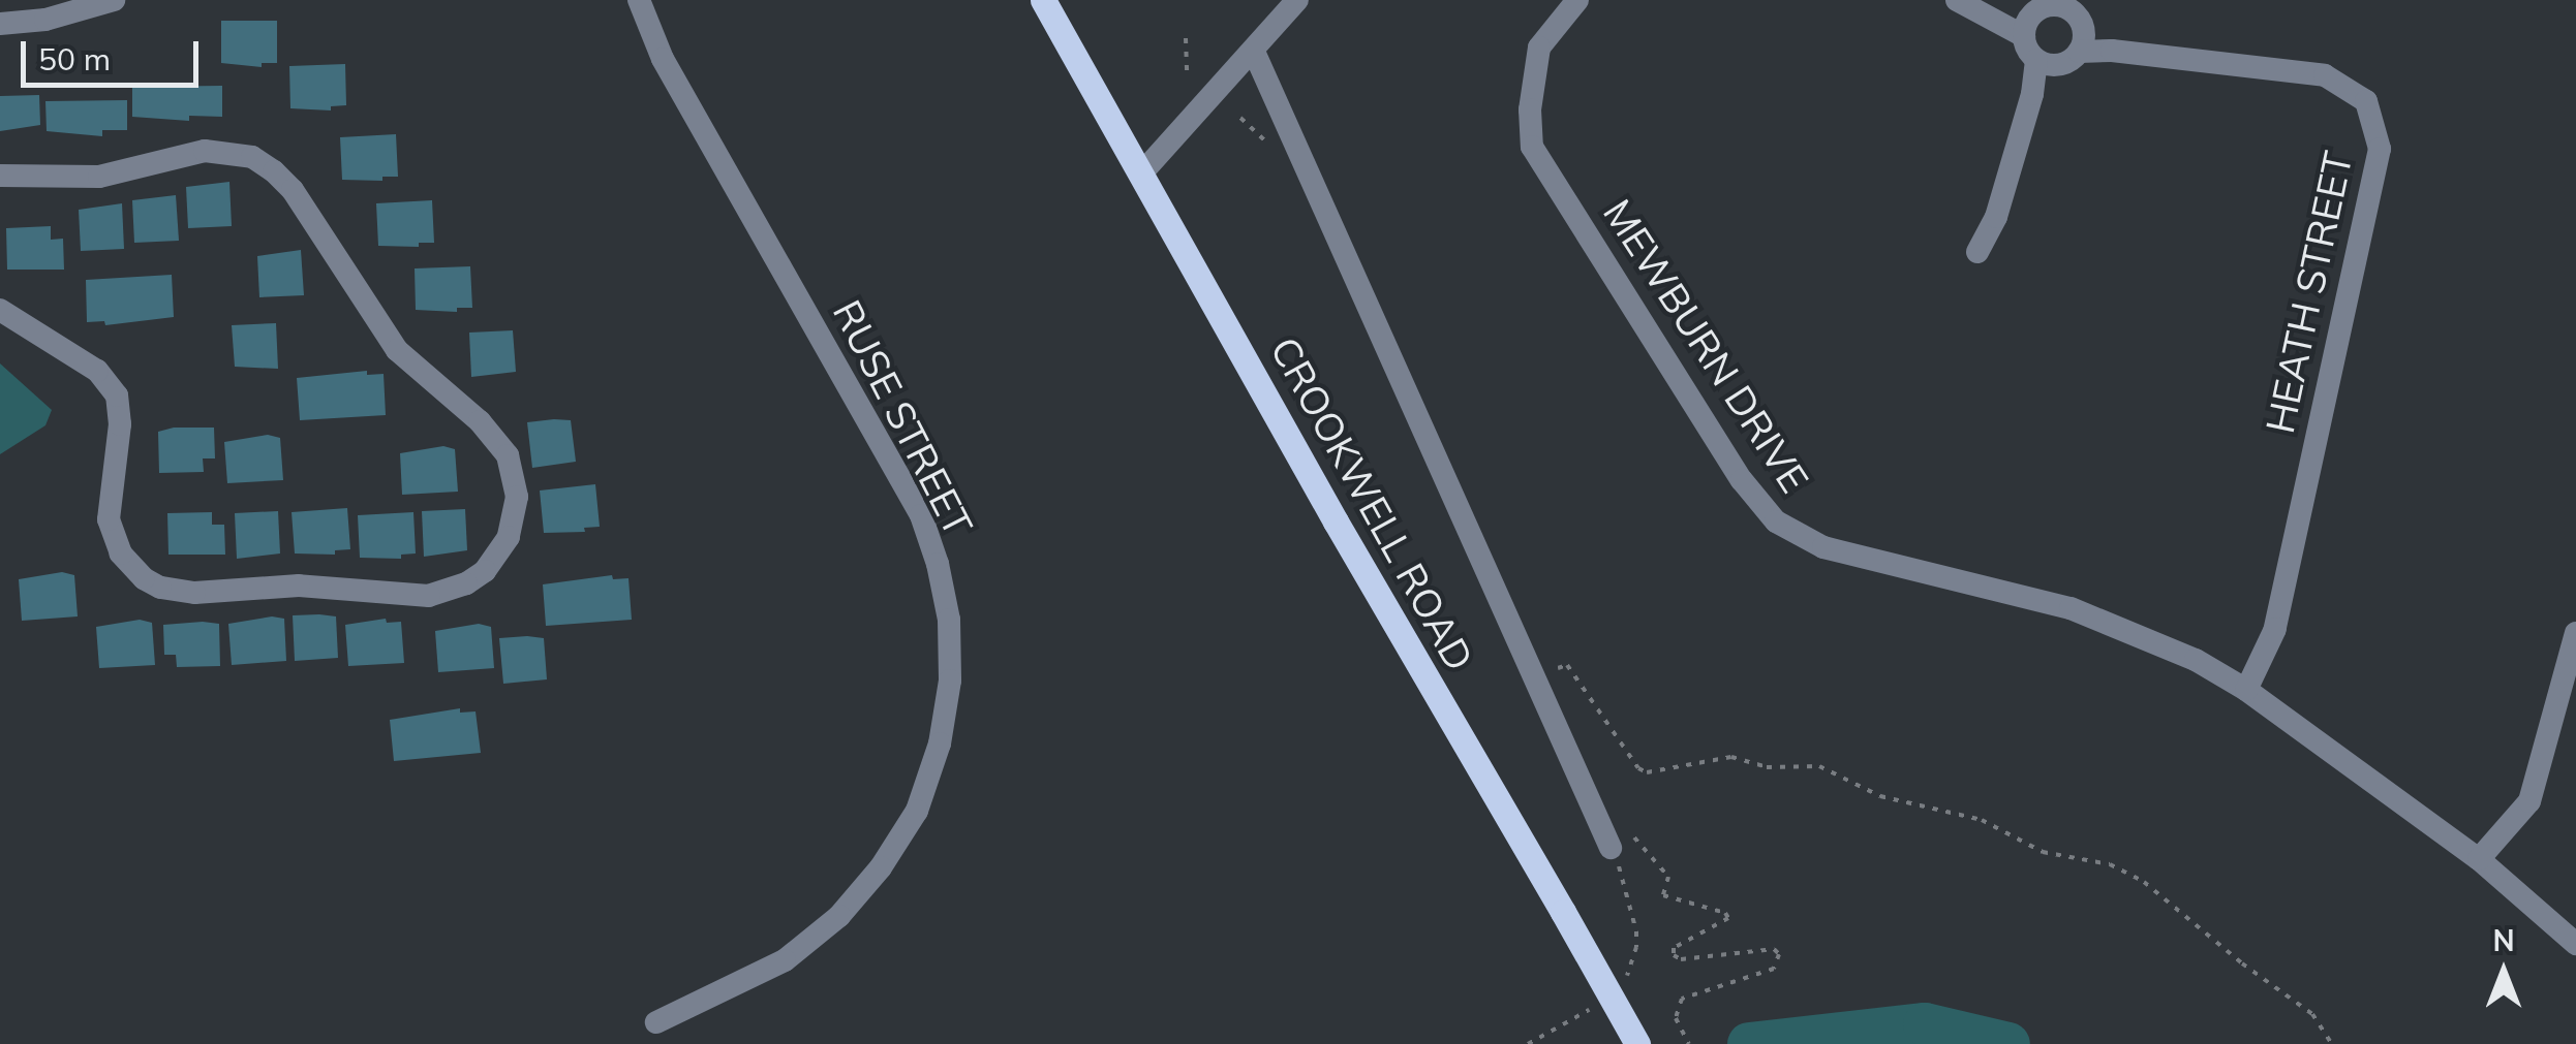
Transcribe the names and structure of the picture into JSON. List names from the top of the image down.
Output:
{
  "streets": {
    "main road": ["CROOKWELL ROAD"],
    "street": ["HEATH STREET", "MEWBURN DRIVE", "RUSE STREET"]
  },
  "crossings": [
    ["HEATH STREET", "MEWBURN DRIVE"]
  ],
  "scale_bar": "50 m",
  "north": "top"
}
